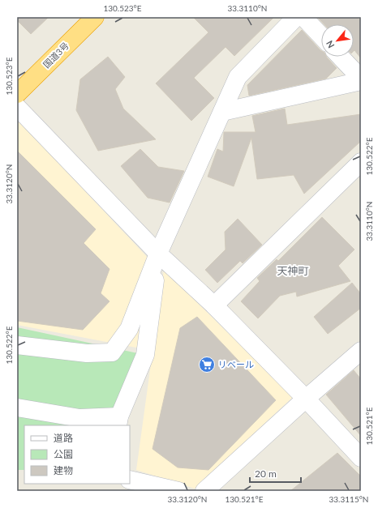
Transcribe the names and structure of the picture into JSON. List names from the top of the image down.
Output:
{
  "streets": {
    "highway": ["国道3号"]
  },
  "districts": ["天神町"],
  "places": {
    "supermarket": ["リベール"]
  },
  "legend": ["道路", "公園", "建物"],
  "scale_bar": "20 m",
  "north": "bottom left",
  "coordinates": [
    "130.523°E",
    "33.3110°N",
    "130.522°E",
    "33.3120°N",
    "130.521°E",
    "33.3115°N"
  ]
}
